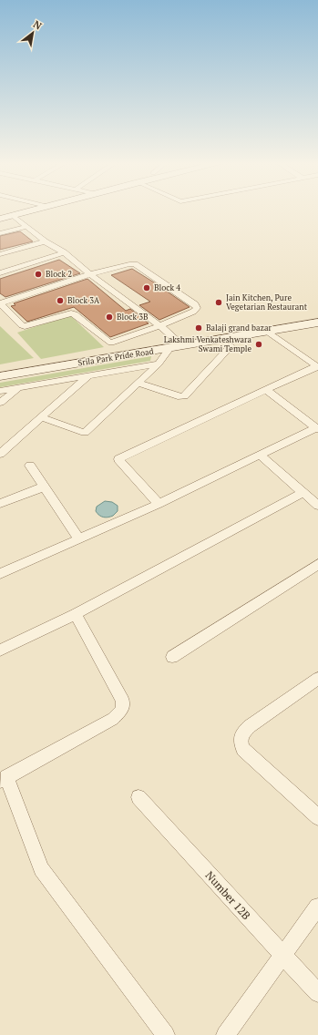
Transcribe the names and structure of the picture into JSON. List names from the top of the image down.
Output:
{
  "streets": {
    "street": ["Srila Park Pride Road", "Number 12B"]
  },
  "places": [
    "Block 2",
    "Block 4",
    "Block 3A",
    "Jain Kitchen, Pure Vegetarian Restaurant",
    "Block 3B",
    "Balaji grand bazar",
    "Lakshmi Venkateshwara Swami Temple"
  ],
  "north": "top right"
}
